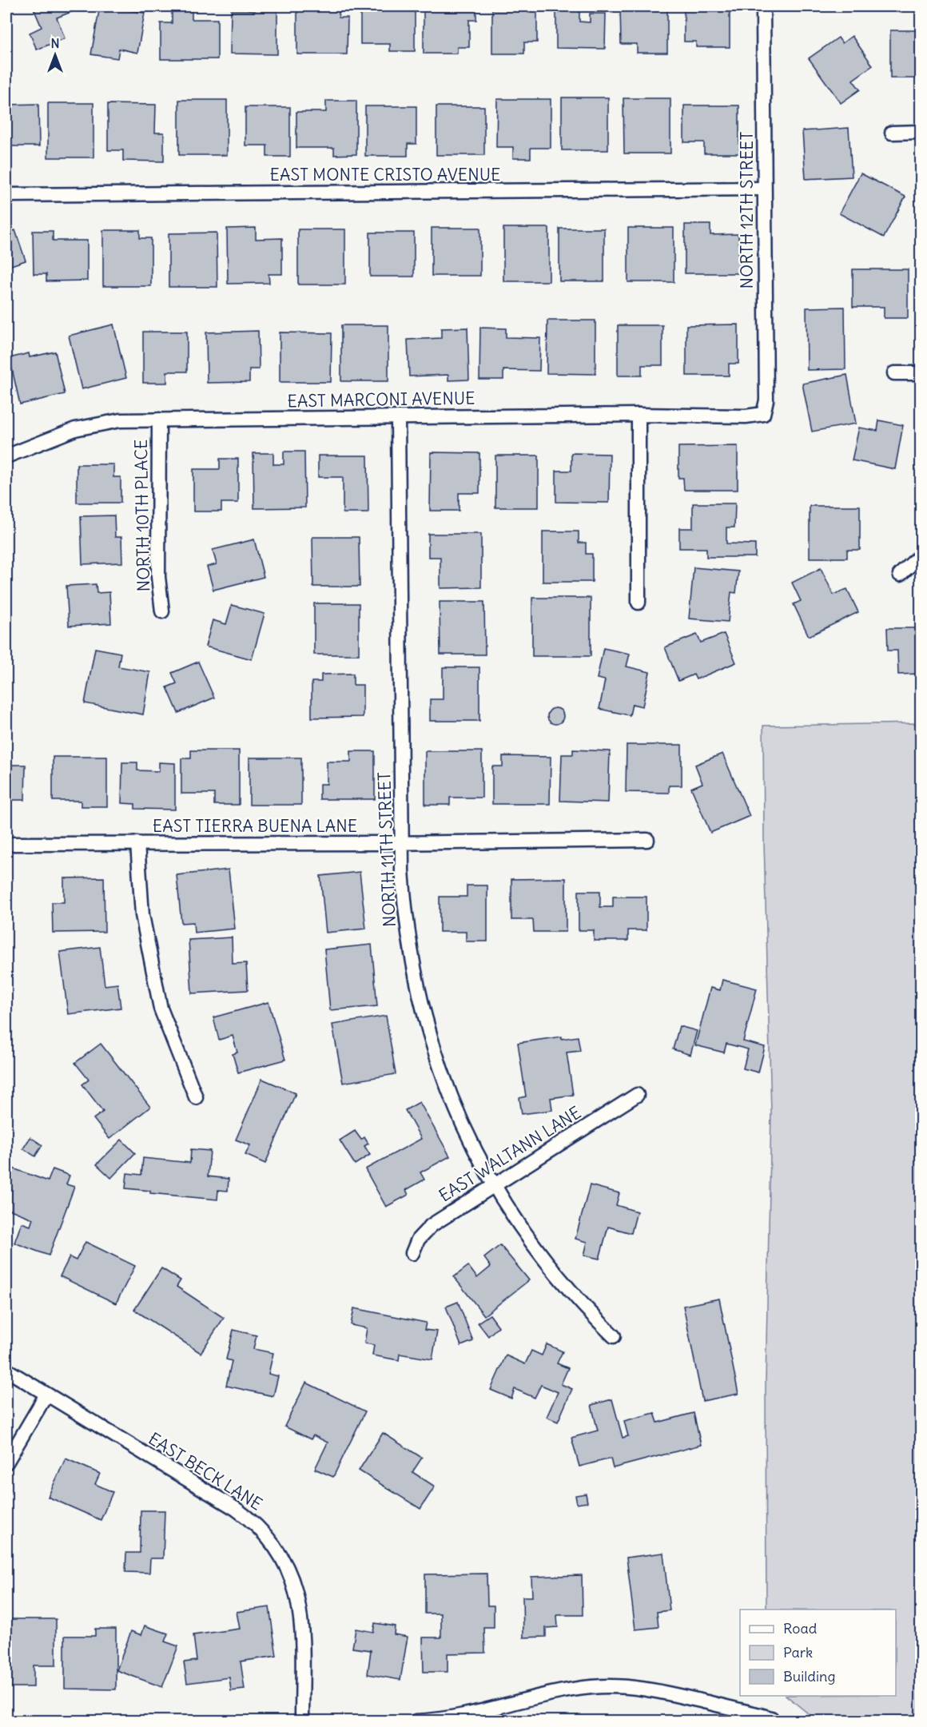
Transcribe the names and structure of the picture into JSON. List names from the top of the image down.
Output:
{
  "streets": {
    "street": [
      "EAST MONTE CRISTO AVENUE",
      "NORTH 12TH STREET",
      "EAST MARCONI AVENUE",
      "NORTH 10TH PLACE",
      "EAST TIERRA BUENA LANE",
      "NORTH 11TH STREET",
      "EAST WALTANN LANE",
      "EAST BECK LANE"
    ]
  },
  "crossings": [
    ["EAST MONTE CRISTO AVENUE", "NORTH 12TH STREET"],
    ["NORTH 12TH STREET", "EAST MARCONI AVENUE"],
    ["EAST MARCONI AVENUE", "NORTH 10TH PLACE"],
    ["EAST MARCONI AVENUE", "NORTH 11TH STREET"],
    ["EAST TIERRA BUENA LANE", "NORTH 11TH STREET"],
    ["NORTH 11TH STREET", "EAST WALTANN LANE"]
  ],
  "legend": ["Road", "Park", "Building"],
  "north": "top"
}
